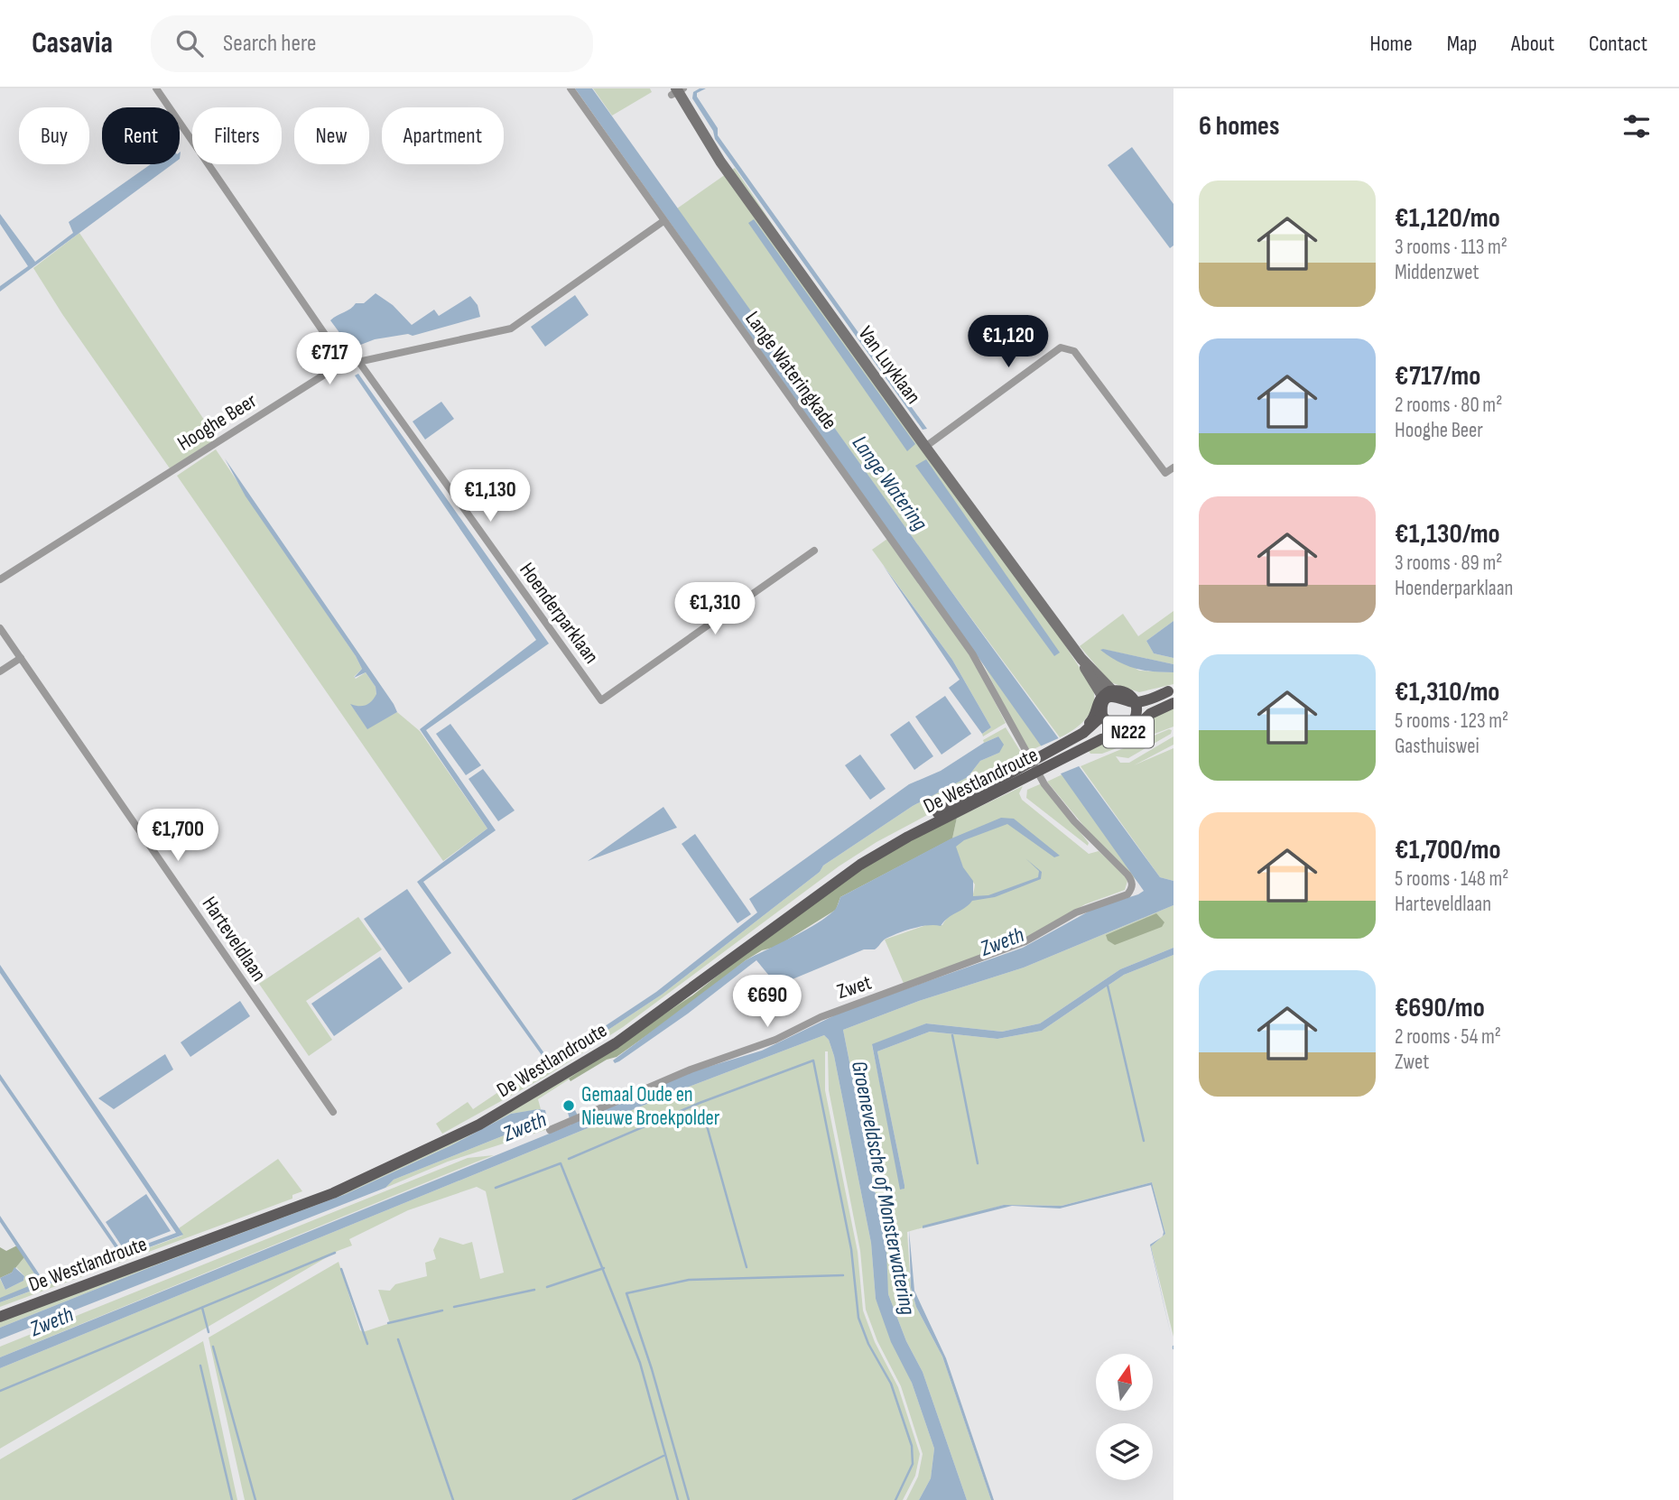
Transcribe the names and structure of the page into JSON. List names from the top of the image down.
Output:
{
  "streets": {
    "main road": ["N222", "De Westlandroute"],
    "street": [
      "Van Luyklaan",
      "Lange Wateringkade",
      "Hooghe Beer",
      "Hoenderparklaan",
      "Harteveldlaan",
      "Zwet"
    ]
  },
  "crossings": [
    ["Van Luyklaan", "N222"],
    ["Van Luyklaan", "De Westlandroute"],
    ["Lange Wateringkade", "Hooghe Beer"],
    ["Lange Wateringkade", "Zwet"],
    ["Hooghe Beer", "Hoenderparklaan"],
    ["N222", "De Westlandroute"]
  ],
  "water": ["Lange Watering", "Zweth", "Groeneveldsche of Monsterwatering"],
  "places": ["Gemaal Oude en Nieuwe Broekpolder"],
  "north": "top",
  "page": {
    "header": "Casavia",
    "search": "Search here",
    "nav": [
      "Home",
      "Map",
      "About",
      "Contact"
    ],
    "heading": "6 homes",
    "chip": [
      "Buy",
      "Rent",
      "Filters",
      "New",
      "Apartment"
    ],
    "list": [
      {
        "name": "€1,120/mo",
        "note": "3 rooms · 113 m² · Middenzwet"
      },
      {
        "name": "€717/mo",
        "note": "2 rooms · 80 m² · Hooghe Beer"
      },
      {
        "name": "€1,130/mo",
        "note": "3 rooms · 89 m² · Hoenderparklaan"
      },
      {
        "name": "€1,310/mo",
        "note": "5 rooms · 123 m² · Gasthuiswei"
      },
      {
        "name": "€1,700/mo",
        "note": "5 rooms · 148 m² · Harteveldlaan"
      },
      {
        "name": "€690/mo",
        "note": "2 rooms · 54 m² · Zwet"
      }
    ],
    "price": [
      "€1,120",
      "€717",
      "€1,130",
      "€1,310",
      "€1,700",
      "€690"
    ]
  }
}
